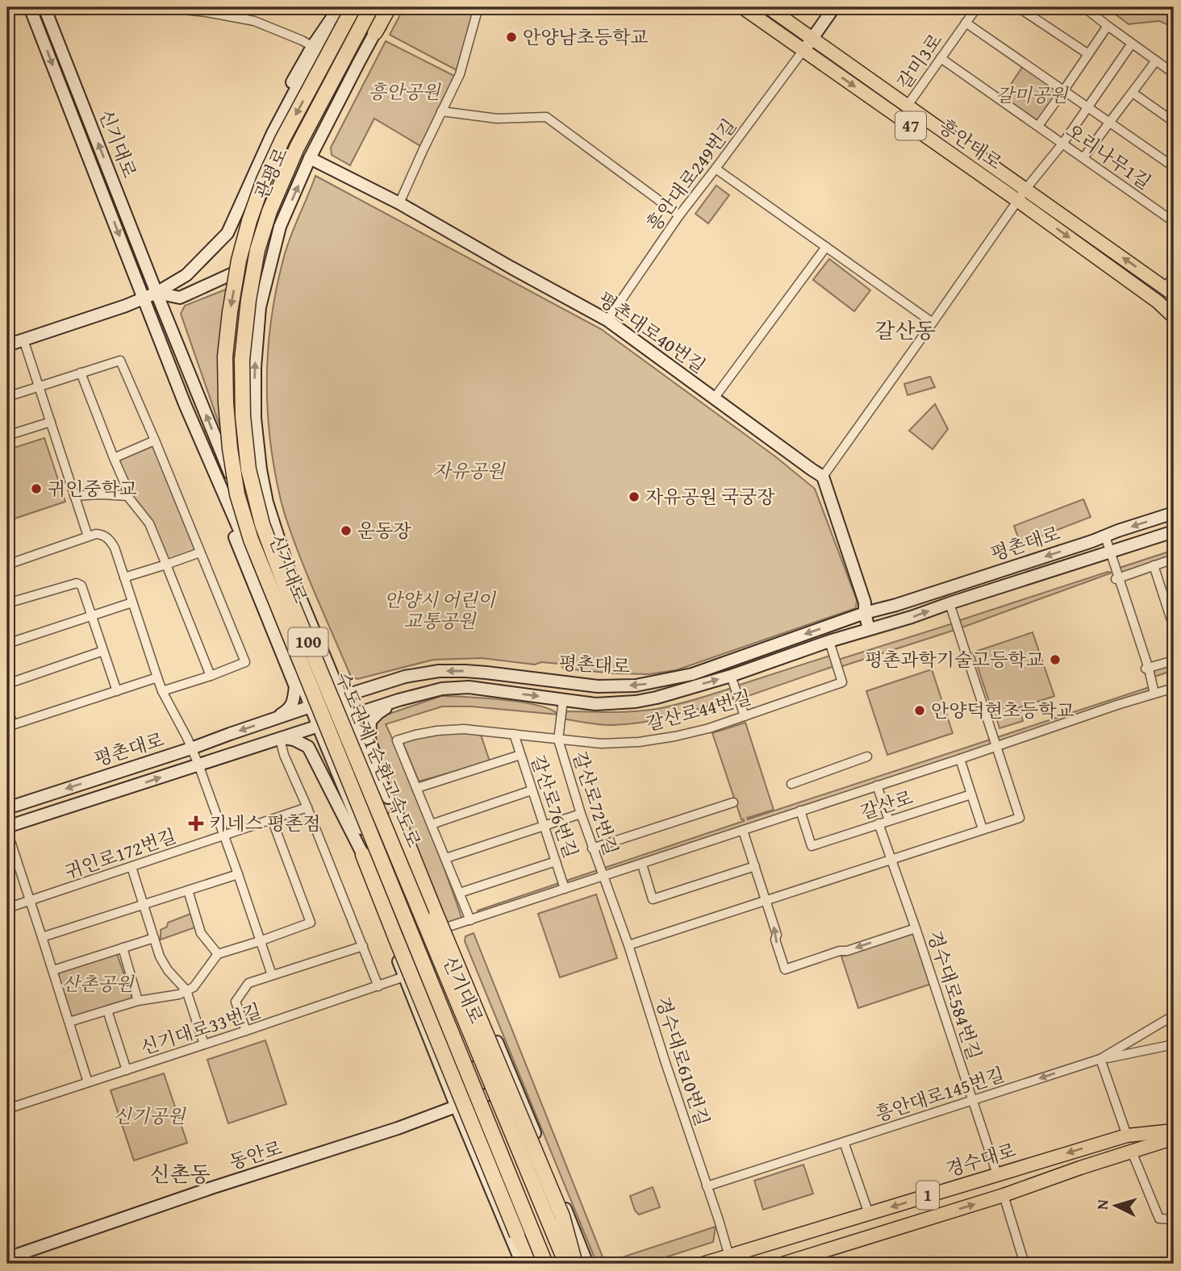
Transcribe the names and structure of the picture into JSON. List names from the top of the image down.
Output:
{
  "streets": {
    "highway": ["100", "수도권제1순환고속도로"],
    "main road": [
      "47",
      "흥안대로",
      "경수대로",
      "1"
    ],
    "street": [
      "갈미3로",
      "신기대로",
      "오리나무1길",
      "관평로",
      "흥안대로249번길",
      "평촌대로40번길",
      "평촌대로",
      "갈산로44번길",
      "갈산로72번길",
      "갈산로",
      "갈산로76번길",
      "귀인로172번길",
      "경수대로584번길",
      "신기대로33번길",
      "경수대로610번길",
      "흥안대로145번길",
      "동안로"
    ]
  },
  "crossings": [
    ["갈미3로", "흥안대로"],
    ["갈미3로", "오리나무1길"],
    ["신기대로", "관평로"],
    ["신기대로", "평촌대로"],
    ["신기대로", "수도권제1순환고속도로"],
    ["신기대로", "동안로"],
    ["흥안대로", "흥안대로249번길"],
    ["흥안대로249번길", "평촌대로40번길"],
    ["평촌대로", "갈산로44번길"],
    ["갈산로44번길", "갈산로72번길"],
    ["갈산로44번길", "갈산로76번길"],
    ["갈산로72번길", "갈산로"],
    ["갈산로72번길", "경수대로610번길"],
    ["갈산로", "갈산로76번길"],
    ["갈산로", "경수대로584번길"],
    ["갈산로", "경수대로610번길"],
    ["경수대로584번길", "흥안대로145번길"],
    ["경수대로584번길", "경수대로"],
    ["경수대로610번길", "흥안대로145번길"],
    ["경수대로610번길", "경수대로"]
  ],
  "districts": ["갈산동", "신촌동"],
  "parks": [
    "흥안공원",
    "갈미공원",
    "자유공원",
    "안양시 어린이 교통공원",
    "산촌공원",
    "신기공원"
  ],
  "places": {
    "other": [
      "안양남초등학교",
      "귀인중학교",
      "자유공원 국궁장",
      "운동장",
      "평촌과학기술고등학교",
      "안양덕현초등학교"
    ],
    "health": ["키네스 평촌점"]
  },
  "north": "left"
}
